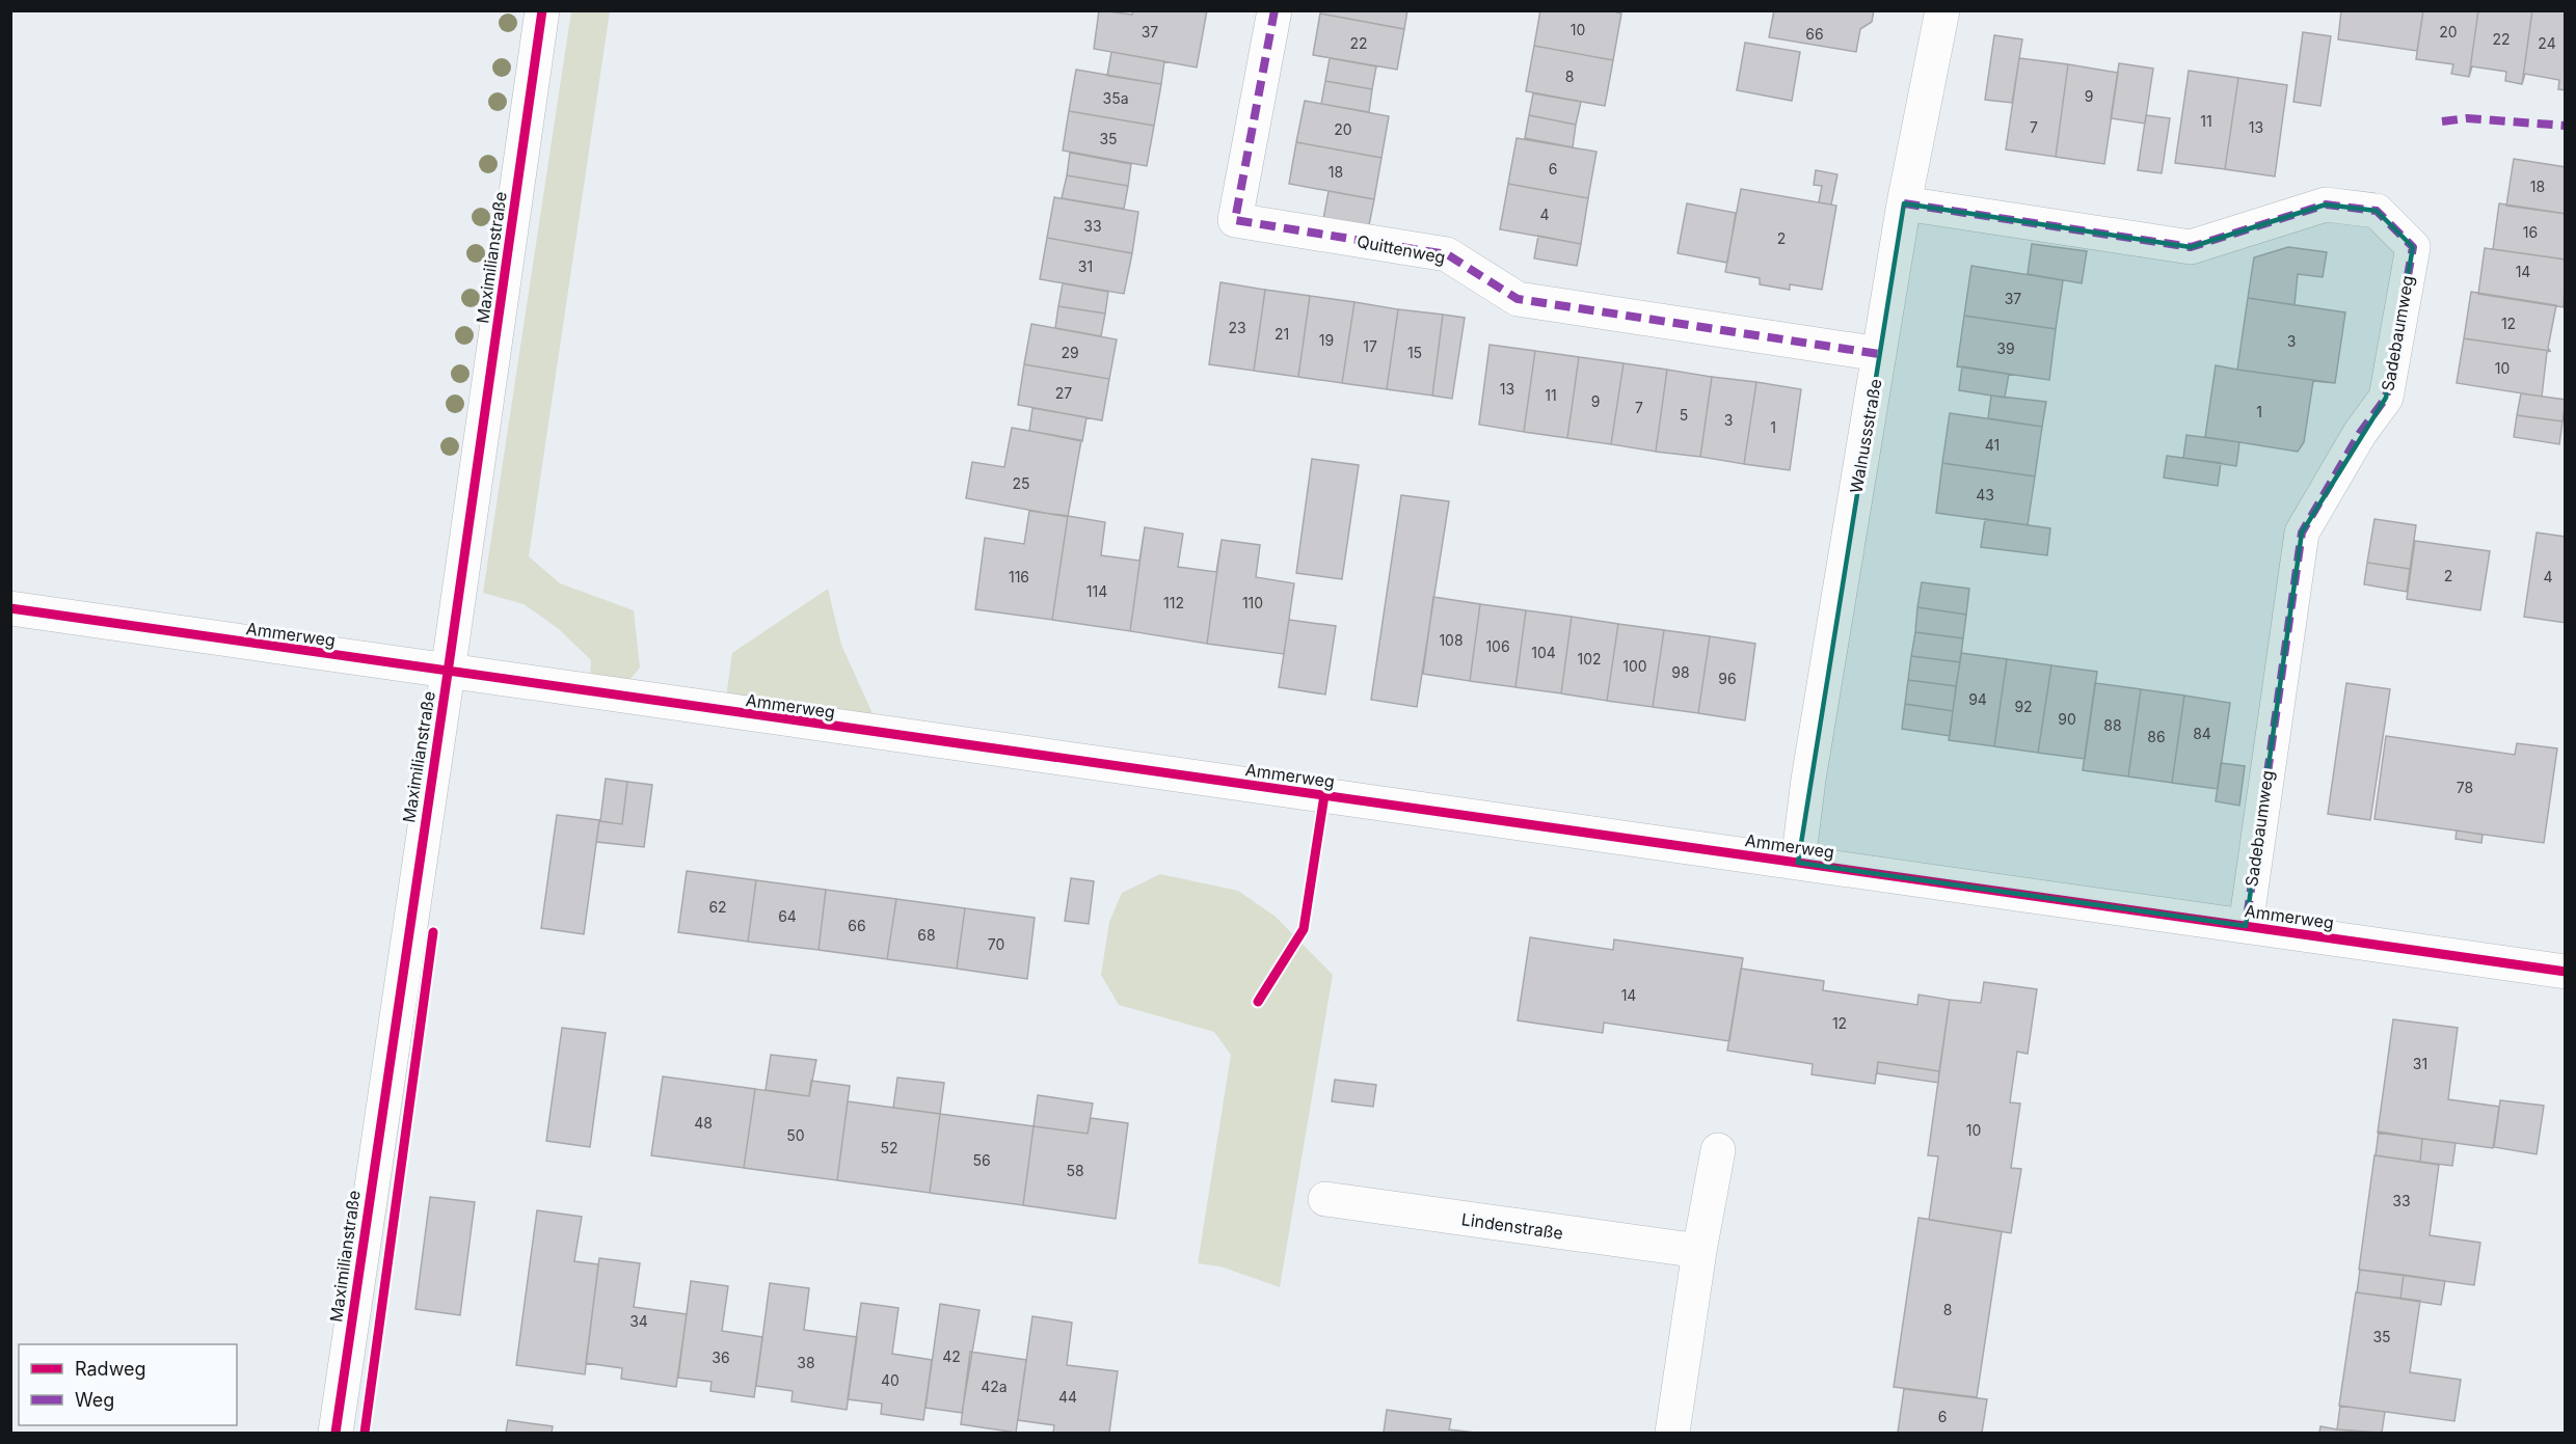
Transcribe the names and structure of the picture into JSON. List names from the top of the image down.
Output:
{
  "streets": {
    "street": [
      "Quittenweg",
      "Maximilianstraße",
      "Sadebaumweg",
      "Walnussstraße",
      "Ammerweg",
      "Lindenstraße"
    ]
  },
  "crossings": [
    ["Quittenweg", "Walnussstraße"],
    ["Maximilianstraße", "Ammerweg"],
    ["Sadebaumweg", "Walnussstraße"],
    ["Sadebaumweg", "Ammerweg"],
    ["Walnussstraße", "Ammerweg"]
  ],
  "house_numbers": [
    "10",
    "37",
    "20",
    "66",
    "22",
    "22",
    "24",
    "8",
    "9",
    "35a",
    "11",
    "7",
    "13",
    "20",
    "35",
    "6",
    "18",
    "18",
    "4",
    "33",
    "16",
    "2",
    "31",
    "14",
    "37",
    "12",
    "23",
    "21",
    "19",
    "3",
    "17",
    "39",
    "29",
    "15",
    "10",
    "13",
    "27",
    "11",
    "9",
    "7",
    "1",
    "5",
    "3",
    "1",
    "41",
    "25",
    "43",
    "2",
    "116",
    "4",
    "114",
    "112",
    "110",
    "108",
    "106",
    "104",
    "102",
    "100",
    "98",
    "96",
    "94",
    "92",
    "90",
    "88",
    "84",
    "86",
    "78",
    "62",
    "64",
    "66",
    "68",
    "70",
    "14",
    "12",
    "31",
    "48",
    "10",
    "50",
    "52",
    "56",
    "58",
    "33",
    "8",
    "34",
    "35",
    "42",
    "36",
    "38",
    "40",
    "42a",
    "44",
    "6"
  ],
  "legend": ["Radweg", "Weg"]
}
